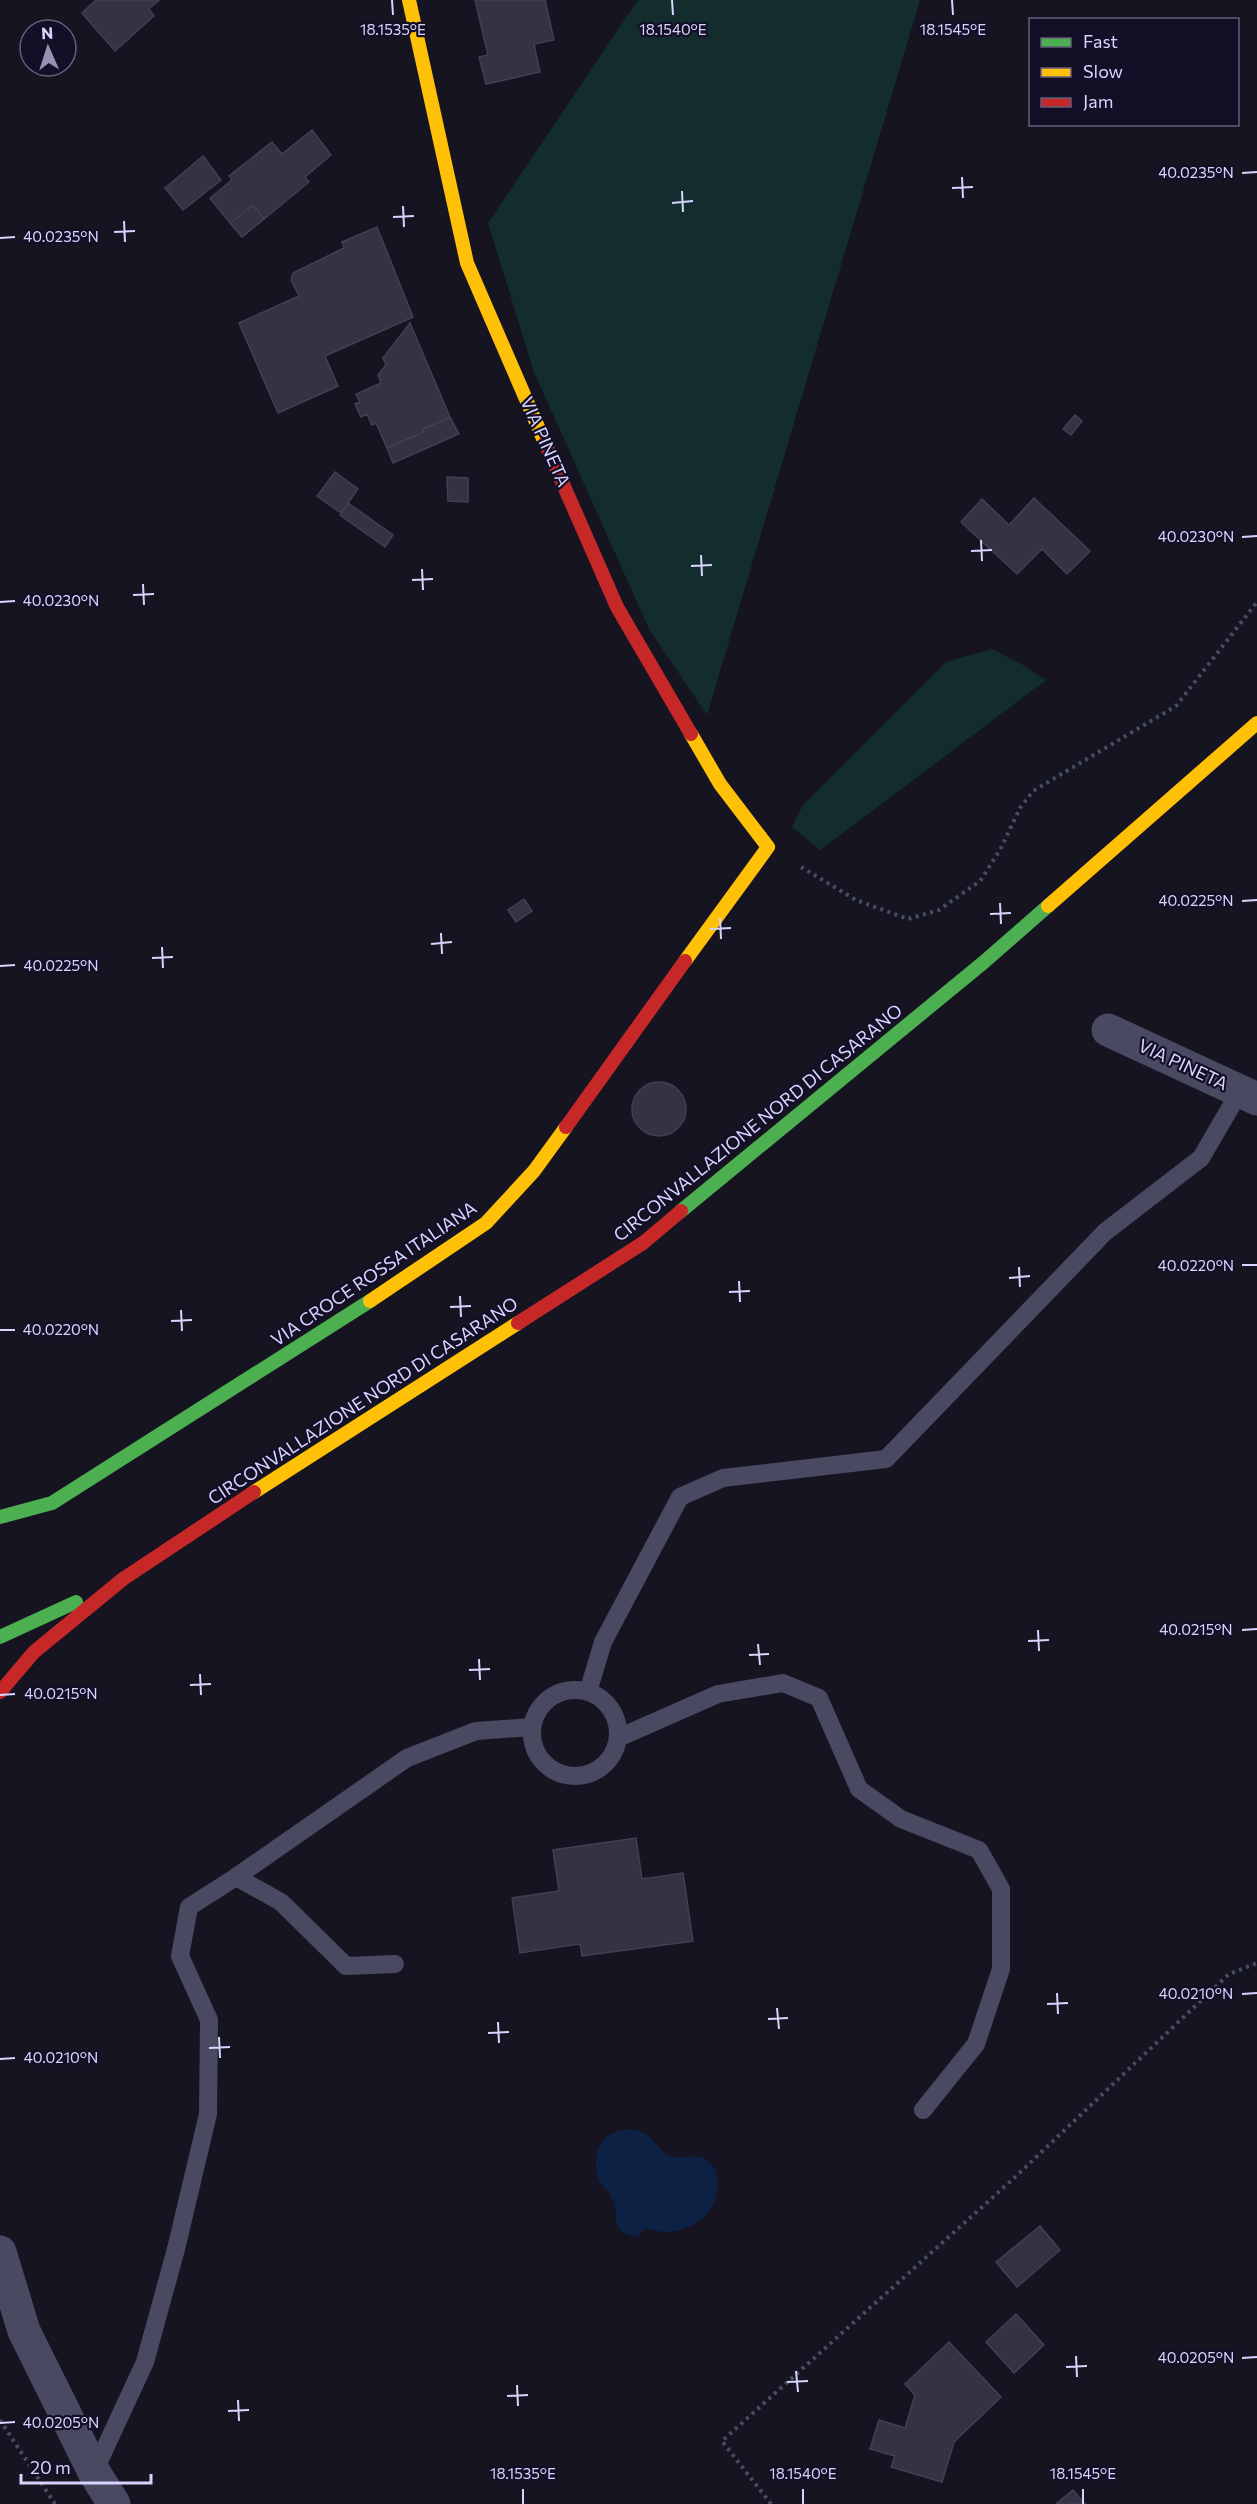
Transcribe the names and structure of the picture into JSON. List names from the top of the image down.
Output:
{
  "streets": {
    "street": ["VIA PINETA", "CIRCONVALLAZIONE NORD DI CASARANO", "VIA CROCE ROSSA ITALIANA"]
  },
  "crossings": [
    ["VIA PINETA", "VIA CROCE ROSSA ITALIANA"]
  ],
  "legend": ["Fast", "Slow", "Jam"],
  "scale_bar": "20 m",
  "north": "top",
  "coordinates": [
    "18.1535°E",
    "18.1540°E",
    "18.1545°E",
    "40.0235°N",
    "40.0230°N",
    "40.0225°N",
    "40.0220°N",
    "40.0215°N",
    "40.0210°N",
    "40.0205°N"
  ]
}
